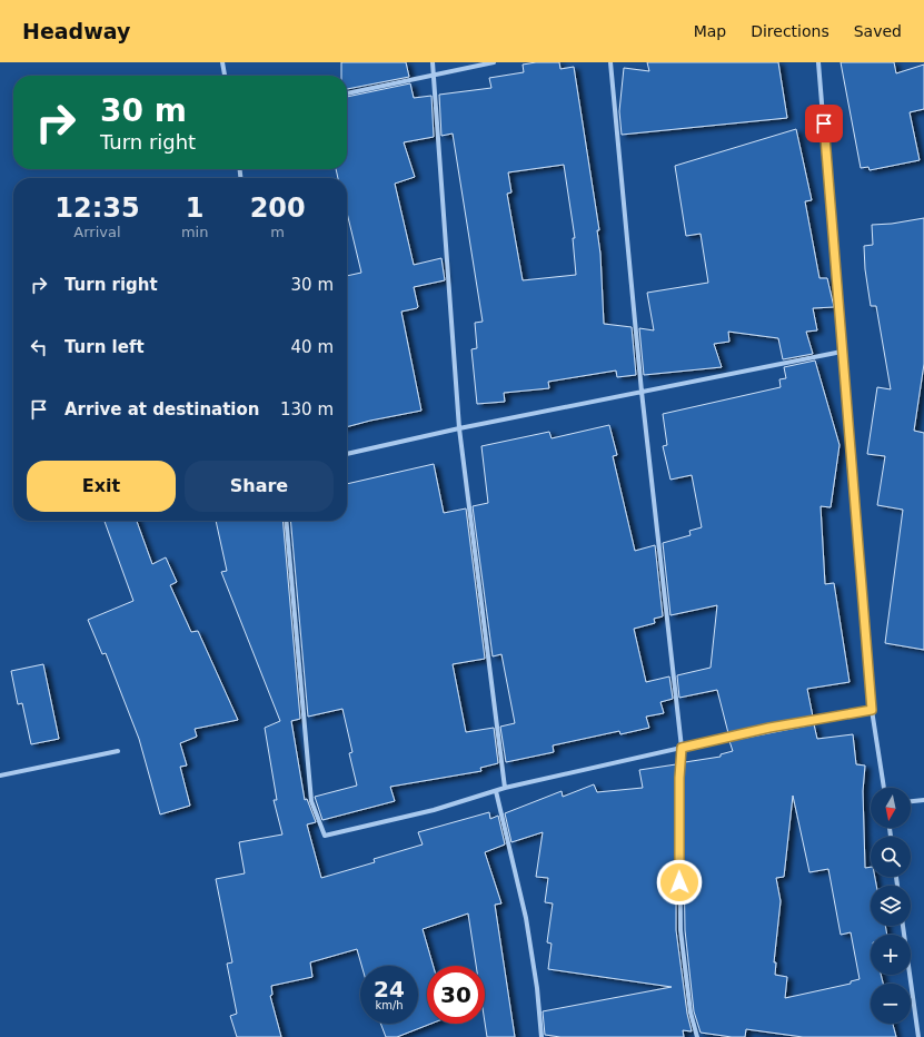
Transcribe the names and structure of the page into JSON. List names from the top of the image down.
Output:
{
  "north": "bottom",
  "page": {
    "header": "Headway",
    "nav": ["Map", "Directions", "Saved"],
    "turn": ["30 m", "Turn right"],
    "eta": [
      "12:35",
      "Arrival",
      "1",
      "min",
      "200",
      "m"
    ],
    "list": [
      {
        "name": "Turn right",
        "value": "30 m"
      },
      {
        "name": "Turn left",
        "value": "40 m"
      },
      {
        "name": "Arrive at destination",
        "value": "130 m"
      }
    ],
    "buttons": ["Exit", "Share"],
    "map_buttons": ["+", "−"],
    "speed": "24 km/h",
    "limit": "30"
  }
}
